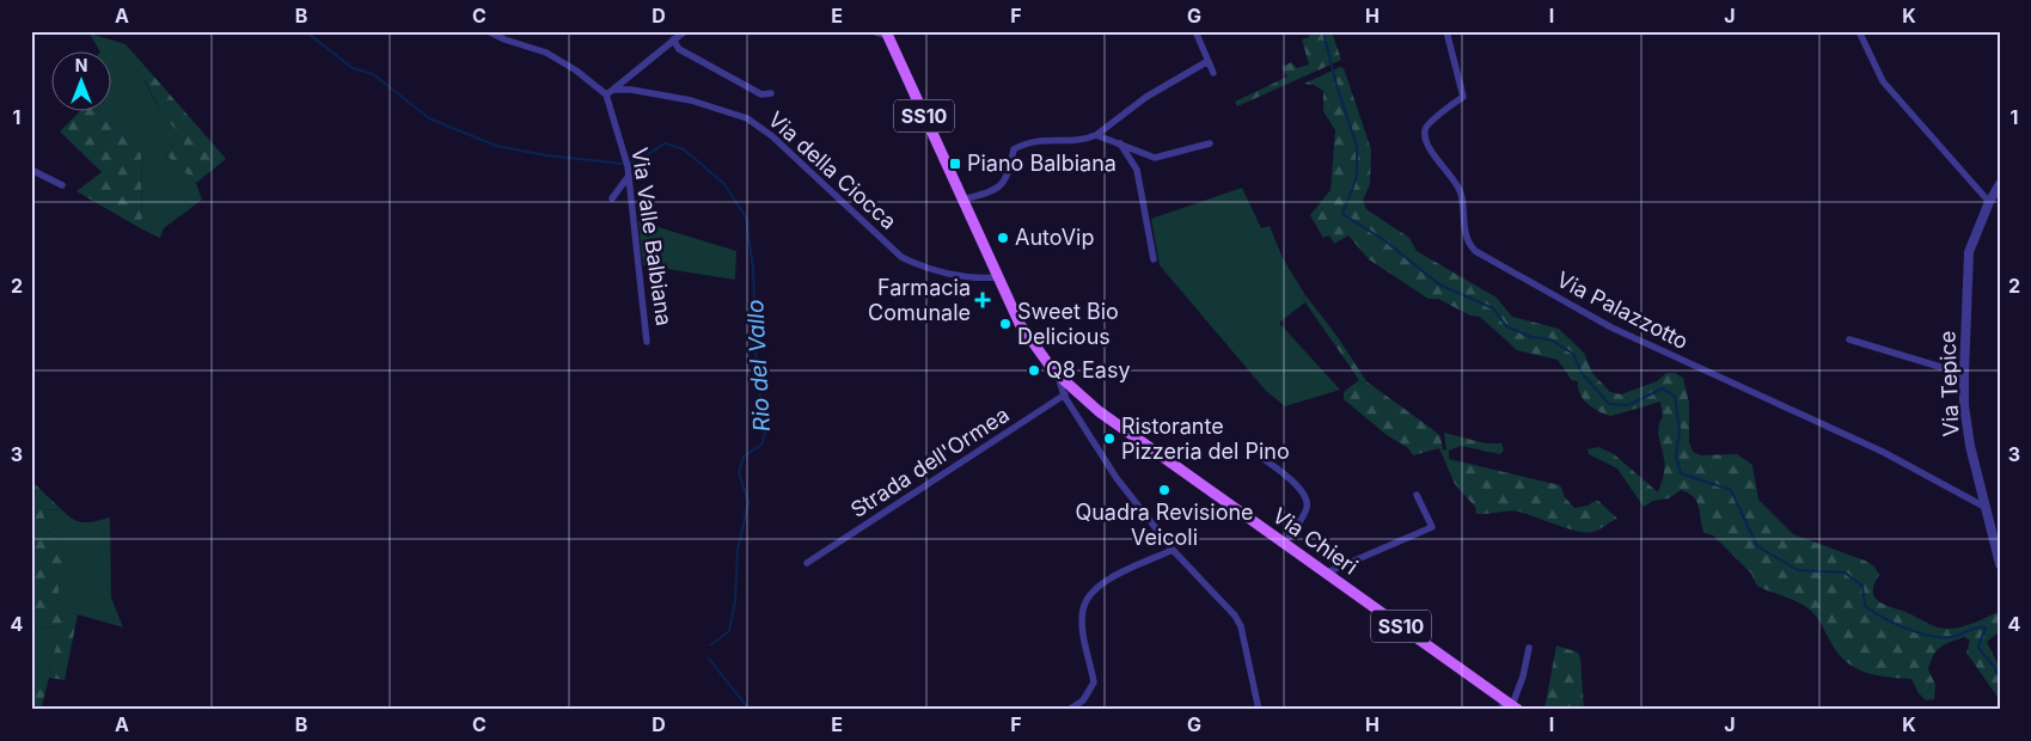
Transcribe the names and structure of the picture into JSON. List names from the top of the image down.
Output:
{
  "streets": {
    "main road": ["SS10", "Via Chieri"],
    "street": [
      "Via della Ciocca",
      "Via Valle Balbiana",
      "Via Palazzotto",
      "Via Tepice",
      "Strada dell'Ormea"
    ]
  },
  "crossings": [
    ["Via della Ciocca", "Via Chieri"],
    ["Via Palazzotto", "Via Tepice"],
    ["Strada dell'Ormea", "Via Chieri"]
  ],
  "water": ["Rio del Vallo"],
  "places": {
    "transit": ["Piano Balbiana"],
    "other": [
      "AutoVip",
      "Sweet Bio Delicious",
      "Q8 Easy",
      "Ristorante Pizzeria del Pino",
      "Quadra Revisione Veicoli"
    ],
    "health": ["Farmacia Comunale"]
  },
  "north": "top",
  "grid": {
    "columns": [
      "A",
      "B",
      "C",
      "D",
      "E",
      "F",
      "G",
      "H",
      "I",
      "J",
      "K"
    ],
    "rows": [
      "1",
      "2",
      "3",
      "4"
    ]
  }
}
